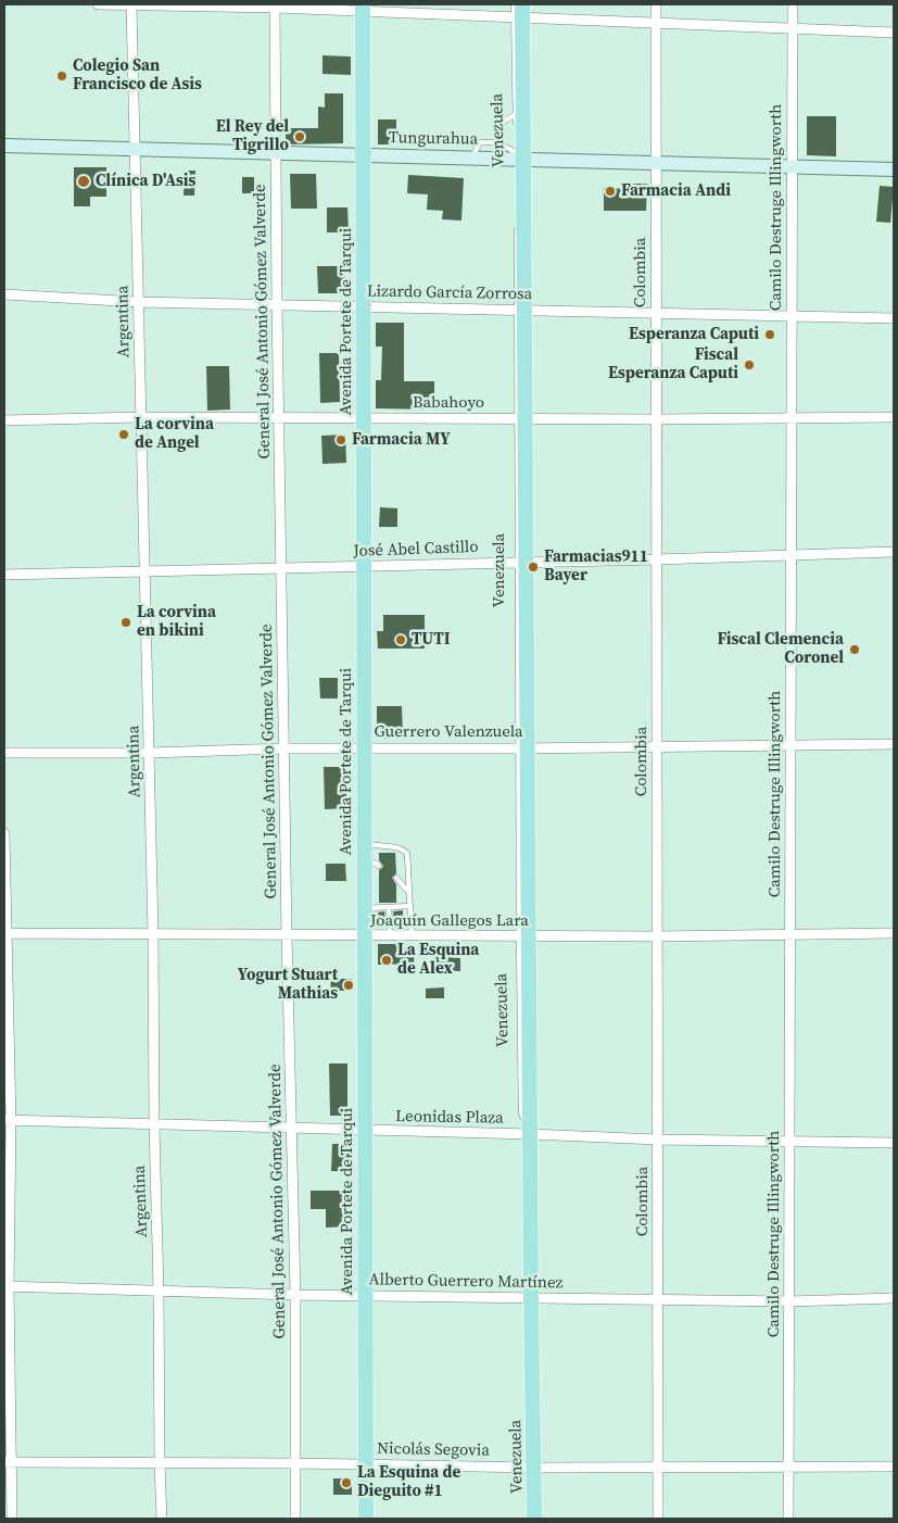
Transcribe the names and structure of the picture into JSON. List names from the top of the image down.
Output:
{
  "streets": {
    "main road": ["Venezuela", "Tungurahua", "Avenida Portete de Tarqui"],
    "street": [
      "Camilo Destruge Illingworth",
      "Colombia",
      "Lizardo García Zorrosa",
      "Argentina",
      "General José Antonio Gómez Valverde",
      "Babahoyo",
      "José Abel Castillo",
      "Guerrero Valenzuela",
      "Joaquín Gallegos Lara",
      "Leonidas Plaza",
      "Alberto Guerrero Martínez",
      "Nicolás Segovia"
    ]
  },
  "crossings": [
    ["Venezuela", "Tungurahua"],
    ["Venezuela", "Lizardo García Zorrosa"],
    ["Venezuela", "Babahoyo"],
    ["Venezuela", "José Abel Castillo"],
    ["Venezuela", "Guerrero Valenzuela"],
    ["Venezuela", "Joaquín Gallegos Lara"],
    ["Venezuela", "Leonidas Plaza"],
    ["Venezuela", "Alberto Guerrero Martínez"],
    ["Venezuela", "Nicolás Segovia"],
    ["Tungurahua", "Camilo Destruge Illingworth"],
    ["Tungurahua", "Colombia"],
    ["Tungurahua", "Argentina"],
    ["Tungurahua", "General José Antonio Gómez Valverde"],
    ["Tungurahua", "Avenida Portete de Tarqui"],
    ["Camilo Destruge Illingworth", "Lizardo García Zorrosa"],
    ["Camilo Destruge Illingworth", "Babahoyo"],
    ["Camilo Destruge Illingworth", "José Abel Castillo"],
    ["Camilo Destruge Illingworth", "Guerrero Valenzuela"],
    ["Camilo Destruge Illingworth", "Joaquín Gallegos Lara"],
    ["Camilo Destruge Illingworth", "Leonidas Plaza"],
    ["Camilo Destruge Illingworth", "Alberto Guerrero Martínez"],
    ["Camilo Destruge Illingworth", "Nicolás Segovia"],
    ["Colombia", "Lizardo García Zorrosa"],
    ["Colombia", "Babahoyo"],
    ["Colombia", "José Abel Castillo"],
    ["Colombia", "Guerrero Valenzuela"],
    ["Colombia", "Joaquín Gallegos Lara"],
    ["Colombia", "Leonidas Plaza"],
    ["Colombia", "Alberto Guerrero Martínez"],
    ["Colombia", "Nicolás Segovia"],
    ["Lizardo García Zorrosa", "Argentina"],
    ["Lizardo García Zorrosa", "General José Antonio Gómez Valverde"],
    ["Lizardo García Zorrosa", "Avenida Portete de Tarqui"],
    ["Argentina", "Babahoyo"],
    ["Argentina", "José Abel Castillo"],
    ["Argentina", "Guerrero Valenzuela"],
    ["Argentina", "Joaquín Gallegos Lara"],
    ["Argentina", "Leonidas Plaza"],
    ["Argentina", "Alberto Guerrero Martínez"],
    ["Argentina", "Nicolás Segovia"],
    ["General José Antonio Gómez Valverde", "Babahoyo"],
    ["General José Antonio Gómez Valverde", "José Abel Castillo"],
    ["General José Antonio Gómez Valverde", "Guerrero Valenzuela"],
    ["General José Antonio Gómez Valverde", "Joaquín Gallegos Lara"],
    ["General José Antonio Gómez Valverde", "Leonidas Plaza"],
    ["General José Antonio Gómez Valverde", "Alberto Guerrero Martínez"],
    ["General José Antonio Gómez Valverde", "Nicolás Segovia"],
    ["Avenida Portete de Tarqui", "Babahoyo"],
    ["Avenida Portete de Tarqui", "José Abel Castillo"],
    ["Avenida Portete de Tarqui", "Guerrero Valenzuela"],
    ["Avenida Portete de Tarqui", "Joaquín Gallegos Lara"],
    ["Avenida Portete de Tarqui", "Leonidas Plaza"],
    ["Avenida Portete de Tarqui", "Alberto Guerrero Martínez"],
    ["Avenida Portete de Tarqui", "Nicolás Segovia"]
  ],
  "places": [
    "Colegio San Francisco de Asis",
    "El Rey del Tigrillo",
    "Clínica D'Asis",
    "Farmacia Andi",
    "Esperanza Caputi",
    "Fiscal Esperanza Caputi",
    "La corvina de Angel",
    "Farmacia MY",
    "Farmacias911 Bayer",
    "La corvina en bikini",
    "TUTI",
    "Fiscal Clemencia Coronel",
    "La Esquina de Alex",
    "Yogurt Stuart Mathias",
    "La Esquina de Dieguito #1"
  ]
}
